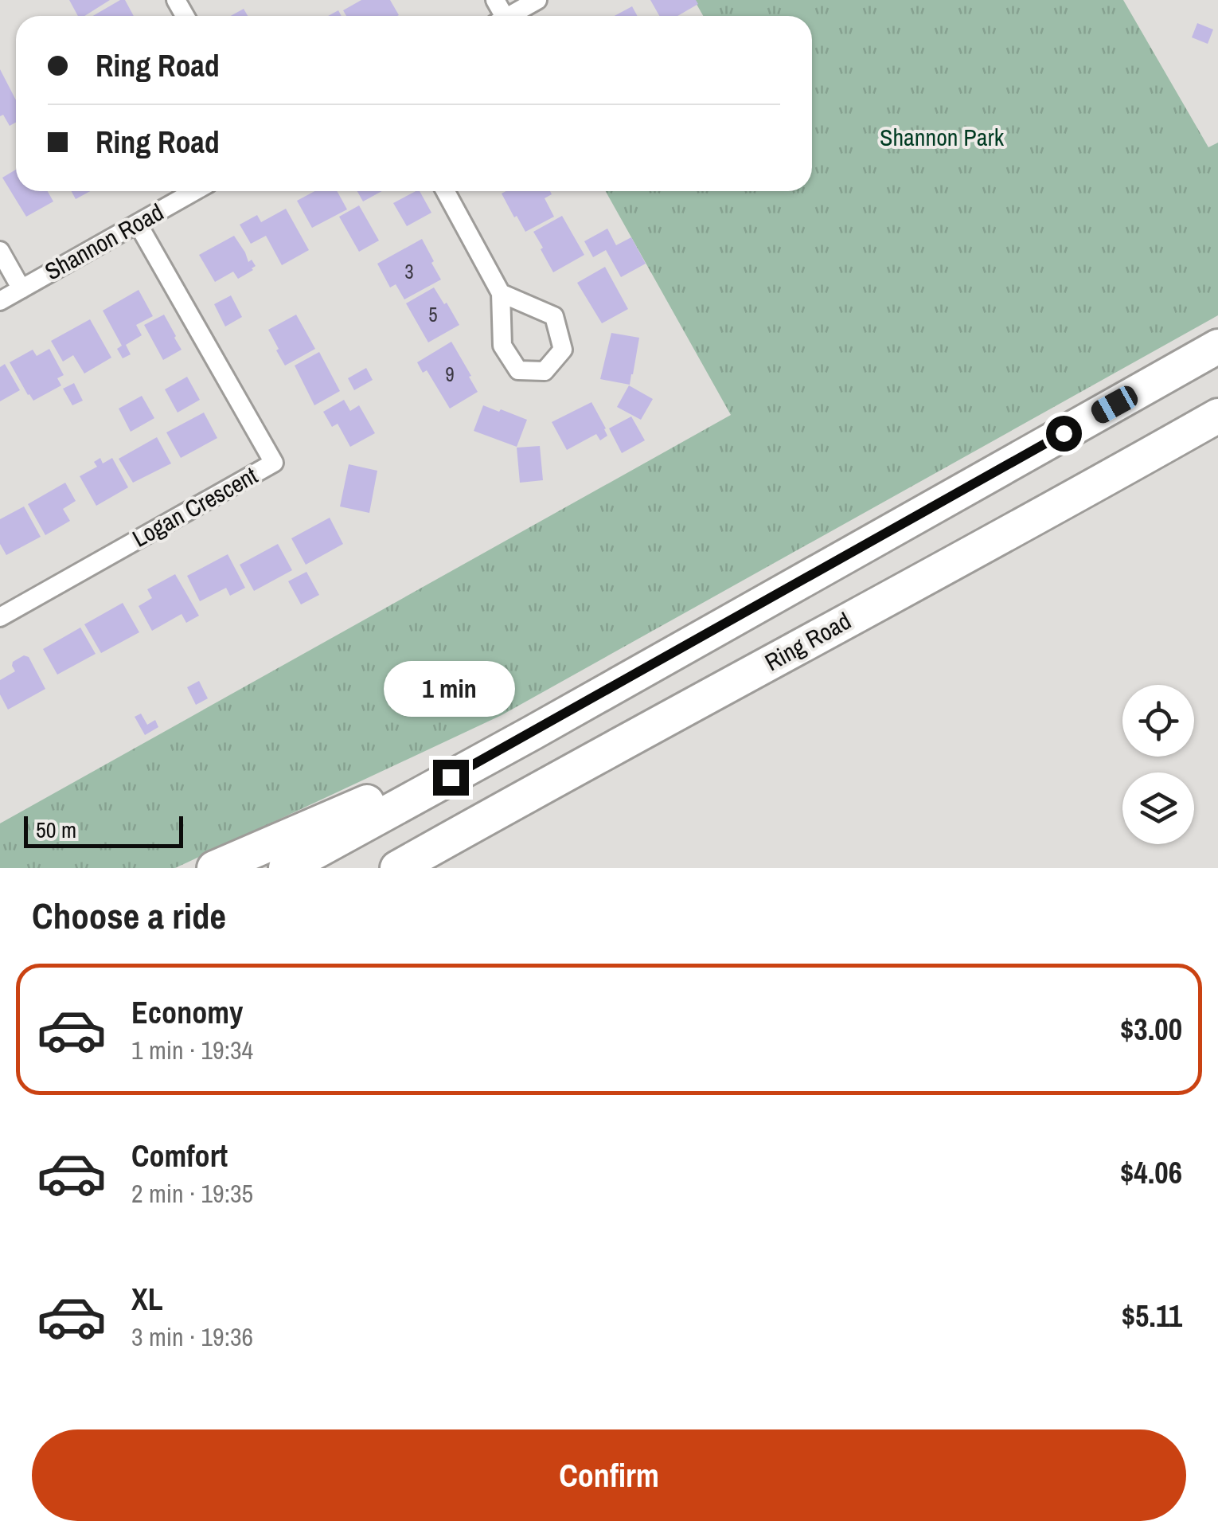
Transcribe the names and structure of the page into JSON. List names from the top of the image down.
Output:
{
  "streets": {
    "highway": ["Ring Road"],
    "street": ["Shannon Road", "Logan Crescent"]
  },
  "crossings": [
    ["Shannon Road", "Logan Crescent"]
  ],
  "parks": ["Shannon Park"],
  "house_numbers": ["3", "5", "9"],
  "scale_bar": "50 m",
  "page": {
    "banner": ["Ring Road", "Ring Road"],
    "bubble": "1 min",
    "scale": "50 m",
    "heading": "Choose a ride",
    "list": [
      {
        "name": "Economy",
        "note": "1 min · 19:34",
        "value": "$3.00"
      },
      {
        "name": "Comfort",
        "note": "2 min · 19:35",
        "value": "$4.06"
      },
      {
        "name": "XL",
        "note": "3 min · 19:36",
        "value": "$5.11"
      }
    ],
    "buttons": "Confirm"
  }
}
